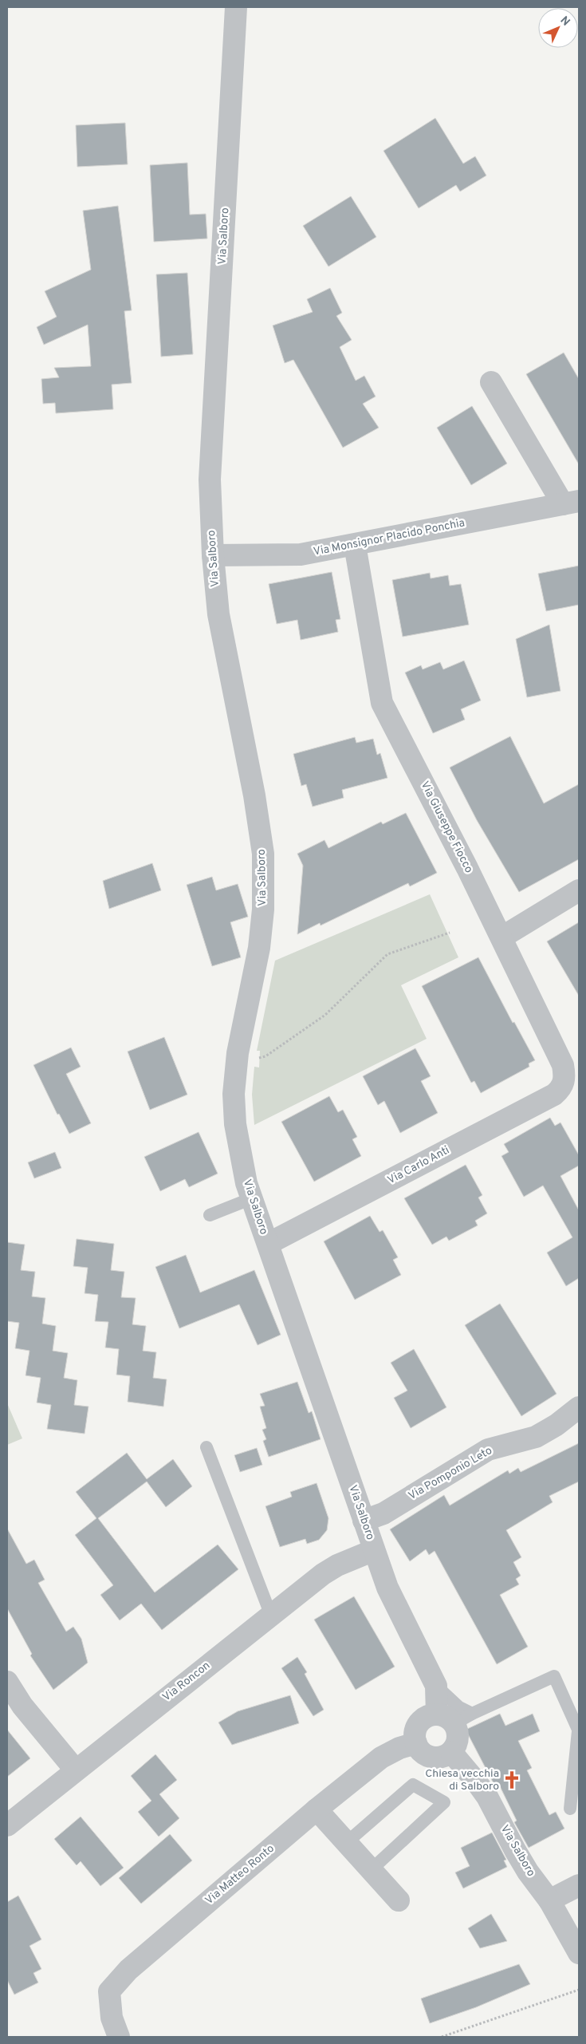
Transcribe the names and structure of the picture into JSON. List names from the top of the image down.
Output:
{
  "streets": {
    "street": [
      "Via Salboro",
      "Via Monsignor Placido Ponchia",
      "Via Giuseppe Fiocco",
      "Via Carlo Anti",
      "Via Pomponio Leto",
      "Via Roncon",
      "Via Matteo Ronto"
    ]
  },
  "crossings": [
    ["Via Salboro", "Via Monsignor Placido Ponchia"],
    ["Via Salboro", "Via Carlo Anti"],
    ["Via Salboro", "Via Pomponio Leto"],
    ["Via Salboro", "Via Roncon"],
    ["Via Salboro", "Via Matteo Ronto"],
    ["Via Monsignor Placido Ponchia", "Via Giuseppe Fiocco"],
    ["Via Giuseppe Fiocco", "Via Carlo Anti"]
  ],
  "places": {
    "church": ["Chiesa vecchia di Salboro"]
  },
  "north": "top right"
}
